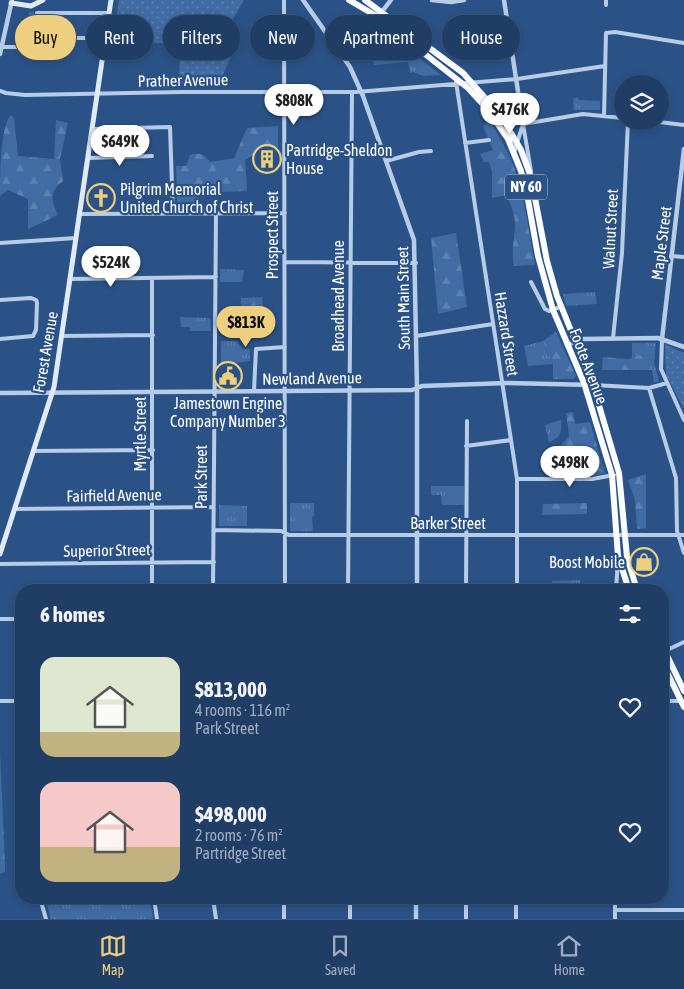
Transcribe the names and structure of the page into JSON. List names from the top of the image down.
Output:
{
  "streets": {
    "highway": ["NY 60", "Foote Avenue"],
    "main road": ["Forest Avenue"],
    "street": [
      "Prather Avenue",
      "Walnut Street",
      "Prospect Street",
      "Maple Street",
      "Broadhead Avenue",
      "South Main Street",
      "Hazzard Street",
      "Newland Avenue",
      "Myrtle Street",
      "Park Street",
      "Fairfield Avenue",
      "Barker Street",
      "Superior Street"
    ]
  },
  "crossings": [
    ["Prather Avenue", "Prospect Street"],
    ["Prather Avenue", "Broadhead Avenue"],
    ["Prather Avenue", "South Main Street"],
    ["Prather Avenue", "Hazzard Street"],
    ["Prather Avenue", "Forest Avenue"],
    ["Prather Avenue", "Foote Avenue"],
    ["Prospect Street", "Newland Avenue"],
    ["Prospect Street", "Barker Street"],
    ["Broadhead Avenue", "Newland Avenue"],
    ["Broadhead Avenue", "Barker Street"],
    ["South Main Street", "Newland Avenue"],
    ["South Main Street", "Barker Street"],
    ["Hazzard Street", "Foote Avenue"],
    ["Hazzard Street", "Newland Avenue"],
    ["Hazzard Street", "Barker Street"],
    ["Forest Avenue", "Newland Avenue"],
    ["Forest Avenue", "Fairfield Avenue"],
    ["Foote Avenue", "Newland Avenue"],
    ["Foote Avenue", "Barker Street"],
    ["Newland Avenue", "Myrtle Street"],
    ["Newland Avenue", "Park Street"],
    ["Myrtle Street", "Fairfield Avenue"],
    ["Myrtle Street", "Superior Street"],
    ["Park Street", "Fairfield Avenue"],
    ["Park Street", "Barker Street"],
    ["Park Street", "Superior Street"]
  ],
  "places": {
    "building": ["Partridge-Sheldon House"],
    "church": ["Pilgrim Memorial United Church of Christ"],
    "public building": ["Jamestown Engine Company Number 3"],
    "shop": ["Boost Mobile"]
  },
  "page": {
    "chip": [
      "Buy",
      "Rent",
      "Filters",
      "New",
      "Apartment",
      "House"
    ],
    "price": [
      "$808K",
      "$476K",
      "$649K",
      "$524K",
      "$813K",
      "$498K"
    ],
    "heading": "6 homes",
    "list": [
      {
        "name": "$813,000",
        "note": "4 rooms · 116 m² · Park Street"
      },
      {
        "name": "$498,000",
        "note": "2 rooms · 76 m² · Partridge Street"
      }
    ],
    "tabs": ["Map", "Saved", "Home"]
  }
}
